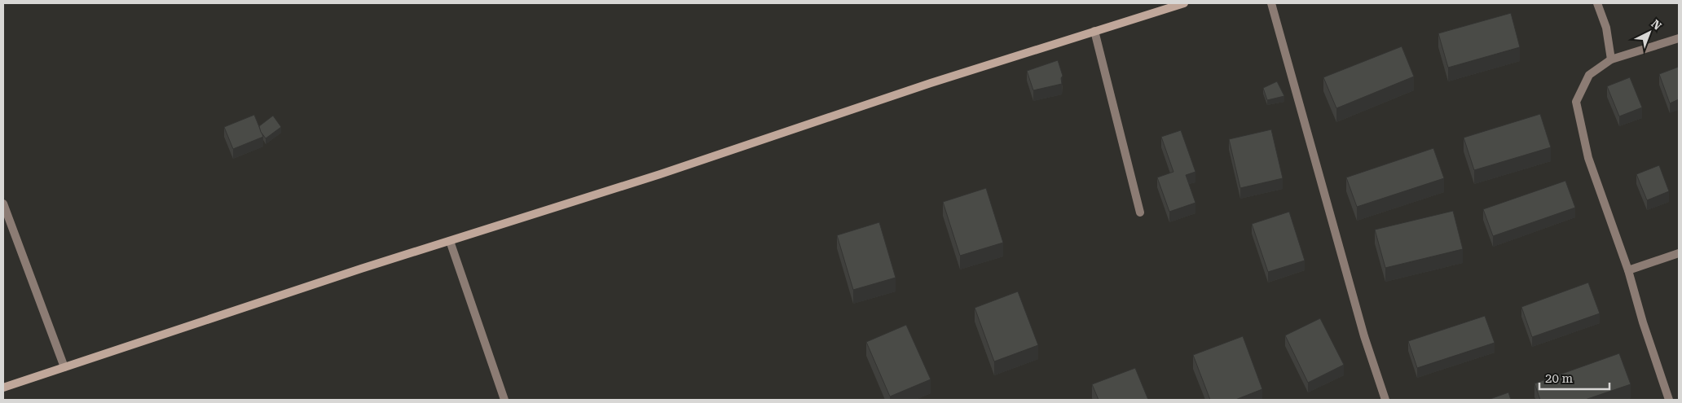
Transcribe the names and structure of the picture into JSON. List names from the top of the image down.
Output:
{
  "scale_bar": "20 m",
  "north": "top right"
}
